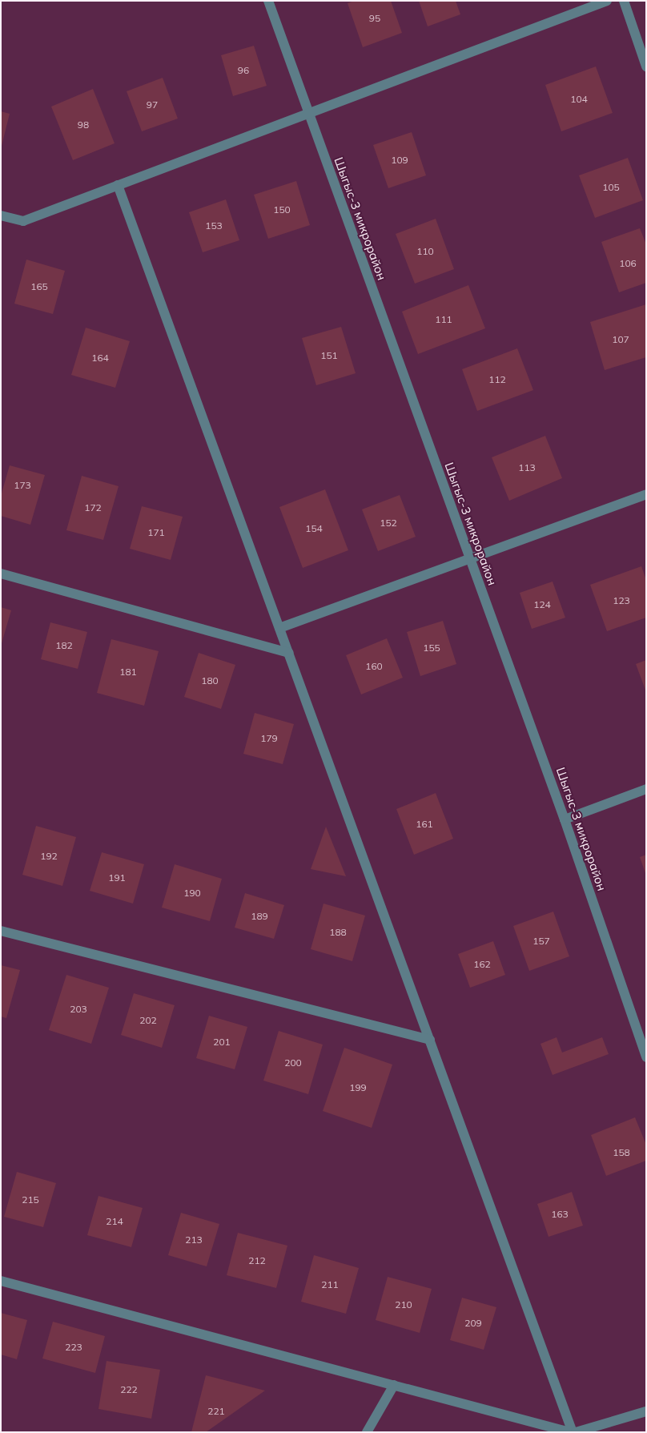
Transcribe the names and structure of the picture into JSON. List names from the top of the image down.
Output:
{
  "streets": {
    "street": ["Шыгыс-3 микрорайон"]
  },
  "house_numbers": [
    "95",
    "96",
    "104",
    "97",
    "98",
    "109",
    "105",
    "150",
    "153",
    "110",
    "106",
    "165",
    "111",
    "107",
    "151",
    "164",
    "112",
    "113",
    "173",
    "172",
    "152",
    "154",
    "171",
    "123",
    "124",
    "182",
    "155",
    "160",
    "181",
    "180",
    "179",
    "161",
    "192",
    "191",
    "190",
    "189",
    "188",
    "157",
    "162",
    "203",
    "202",
    "201",
    "200",
    "199",
    "158",
    "215",
    "163",
    "214",
    "213",
    "212",
    "211",
    "210",
    "209",
    "223",
    "222",
    "221"
  ]
}
